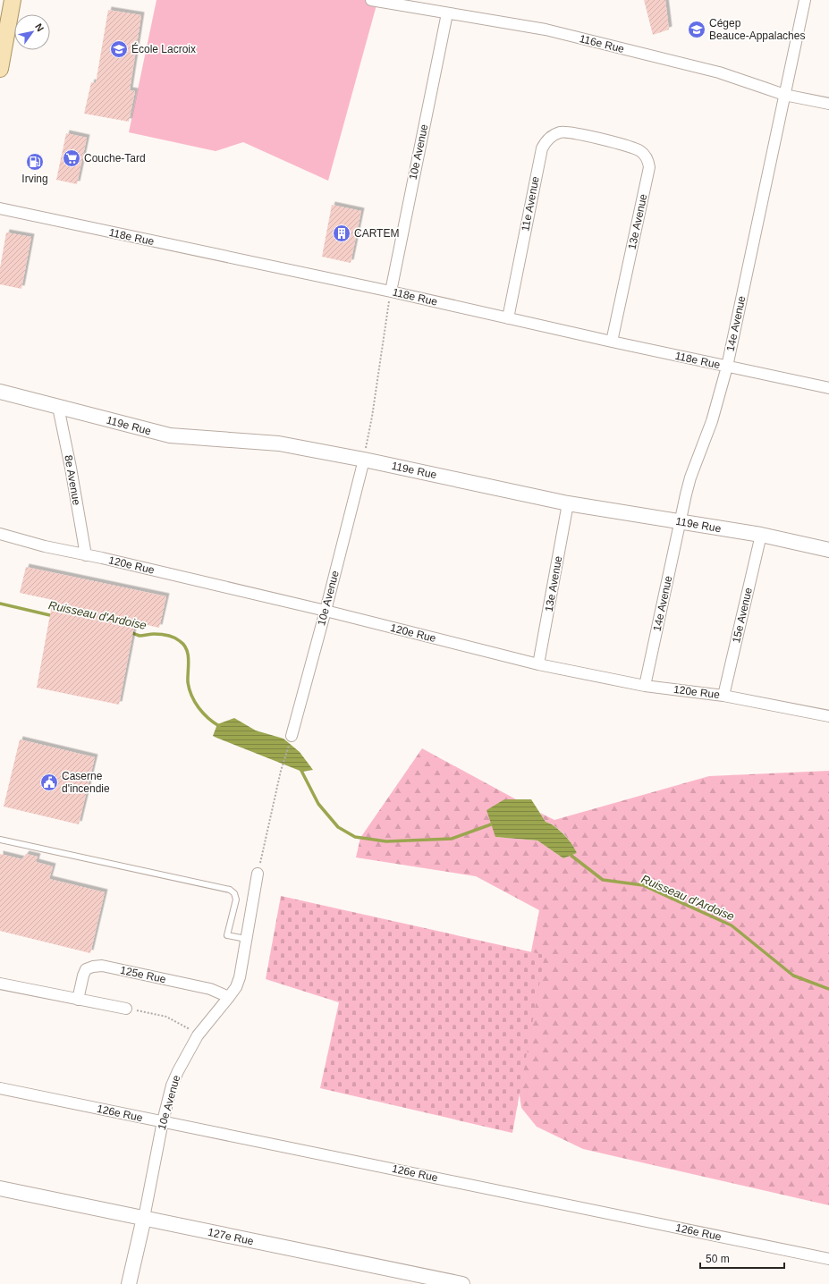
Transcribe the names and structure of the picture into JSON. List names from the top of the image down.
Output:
{
  "streets": {
    "street": [
      "116e Rue",
      "10e Avenue",
      "11e Avenue",
      "13e Avenue",
      "118e Rue",
      "14e Avenue",
      "119e Rue",
      "8e Avenue",
      "120e Rue",
      "15e Avenue",
      "125e Rue",
      "126e Rue",
      "127e Rue"
    ]
  },
  "crossings": [
    ["116e Rue", "10e Avenue"],
    ["116e Rue", "14e Avenue"],
    ["10e Avenue", "118e Rue"],
    ["10e Avenue", "119e Rue"],
    ["10e Avenue", "120e Rue"],
    ["10e Avenue", "125e Rue"],
    ["10e Avenue", "126e Rue"],
    ["10e Avenue", "127e Rue"],
    ["11e Avenue", "13e Avenue"],
    ["11e Avenue", "118e Rue"],
    ["13e Avenue", "118e Rue"],
    ["13e Avenue", "119e Rue"],
    ["13e Avenue", "120e Rue"],
    ["118e Rue", "14e Avenue"],
    ["14e Avenue", "119e Rue"],
    ["14e Avenue", "120e Rue"],
    ["119e Rue", "8e Avenue"],
    ["119e Rue", "15e Avenue"],
    ["8e Avenue", "120e Rue"],
    ["120e Rue", "15e Avenue"]
  ],
  "water": ["Ruisseau d'Ardoise"],
  "places": {
    "school or university": ["Cégep Beauce-Appalaches", "École Lacroix"],
    "supermarket": ["Couche-Tard"],
    "fuel station": ["Irving"],
    "building": ["CARTEM"],
    "public building": ["Caserne d'incendie"]
  },
  "scale_bar": "50 m",
  "north": "top right"
}
